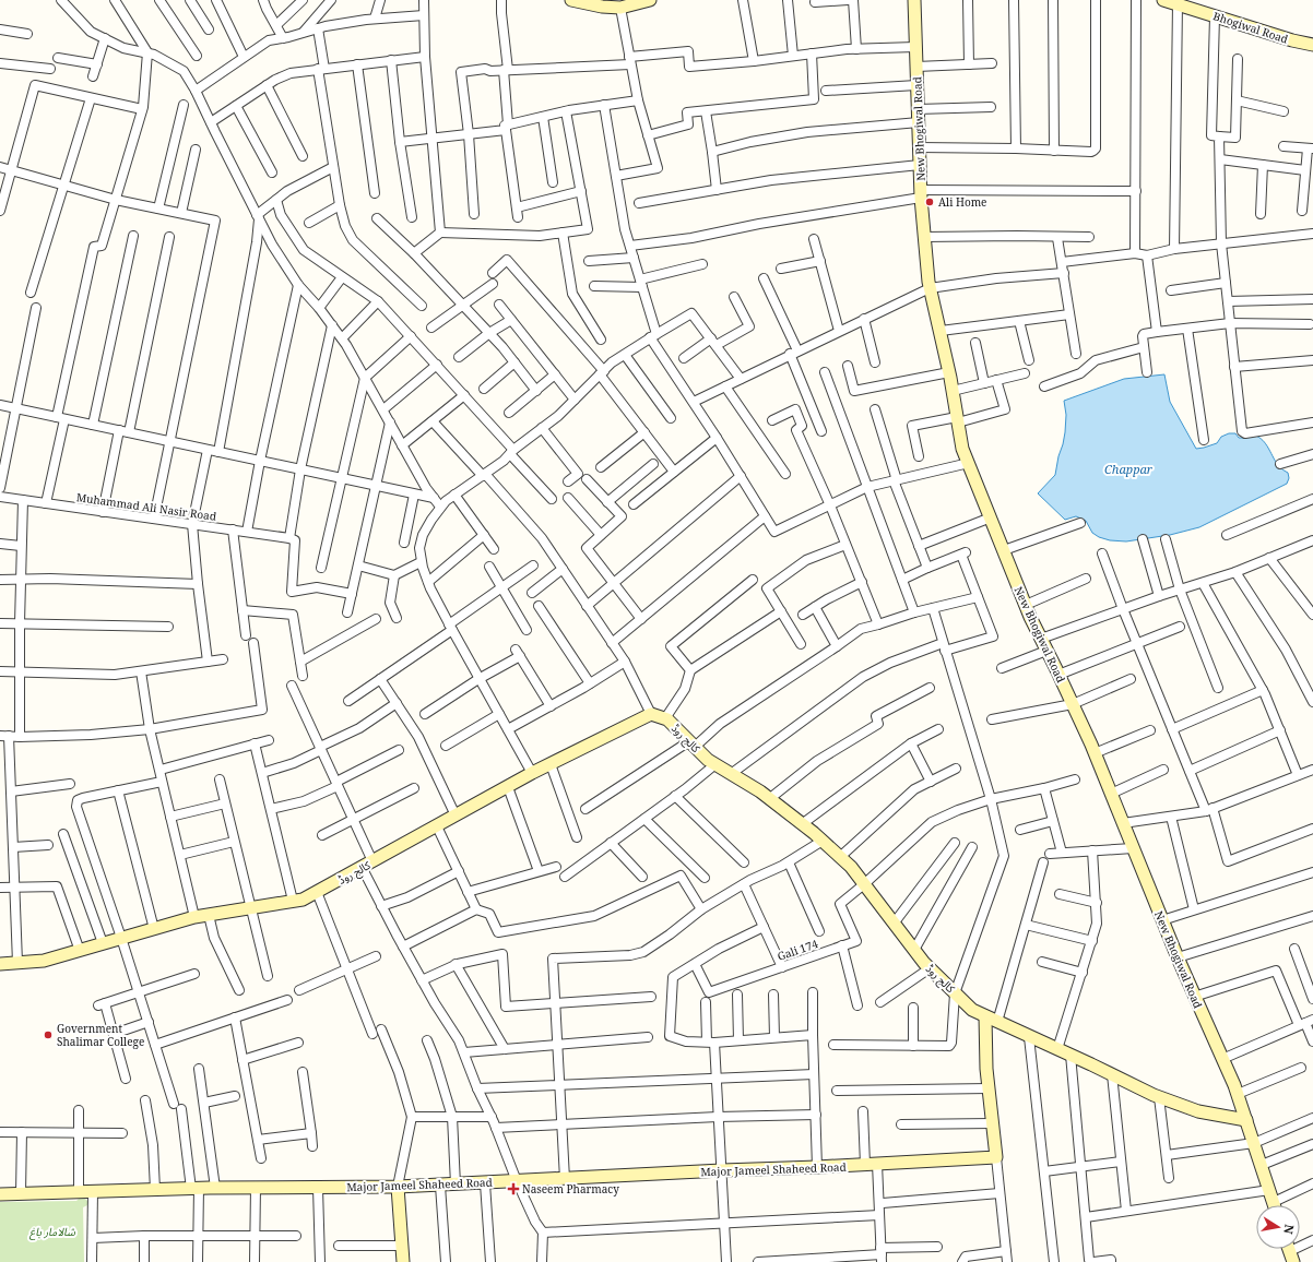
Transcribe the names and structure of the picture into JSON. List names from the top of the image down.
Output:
{
  "streets": {
    "street": [
      "Bhogiwal Road",
      "New Bhogiwal Road",
      "Muhammad Ali Nasir Road",
      "کالج روڈ",
      "Gali 174",
      "Major Jameel Shaheed Road"
    ]
  },
  "crossings": [
    ["New Bhogiwal Road", "کالج روڈ"],
    ["کالج روڈ", "Gali 174"]
  ],
  "water": ["Chappar"],
  "parks": ["شالامار باغ"],
  "places": {
    "other": ["Ali Home", "Government Shalimar College"],
    "health": ["Naseem Pharmacy"]
  },
  "north": "right"
}
